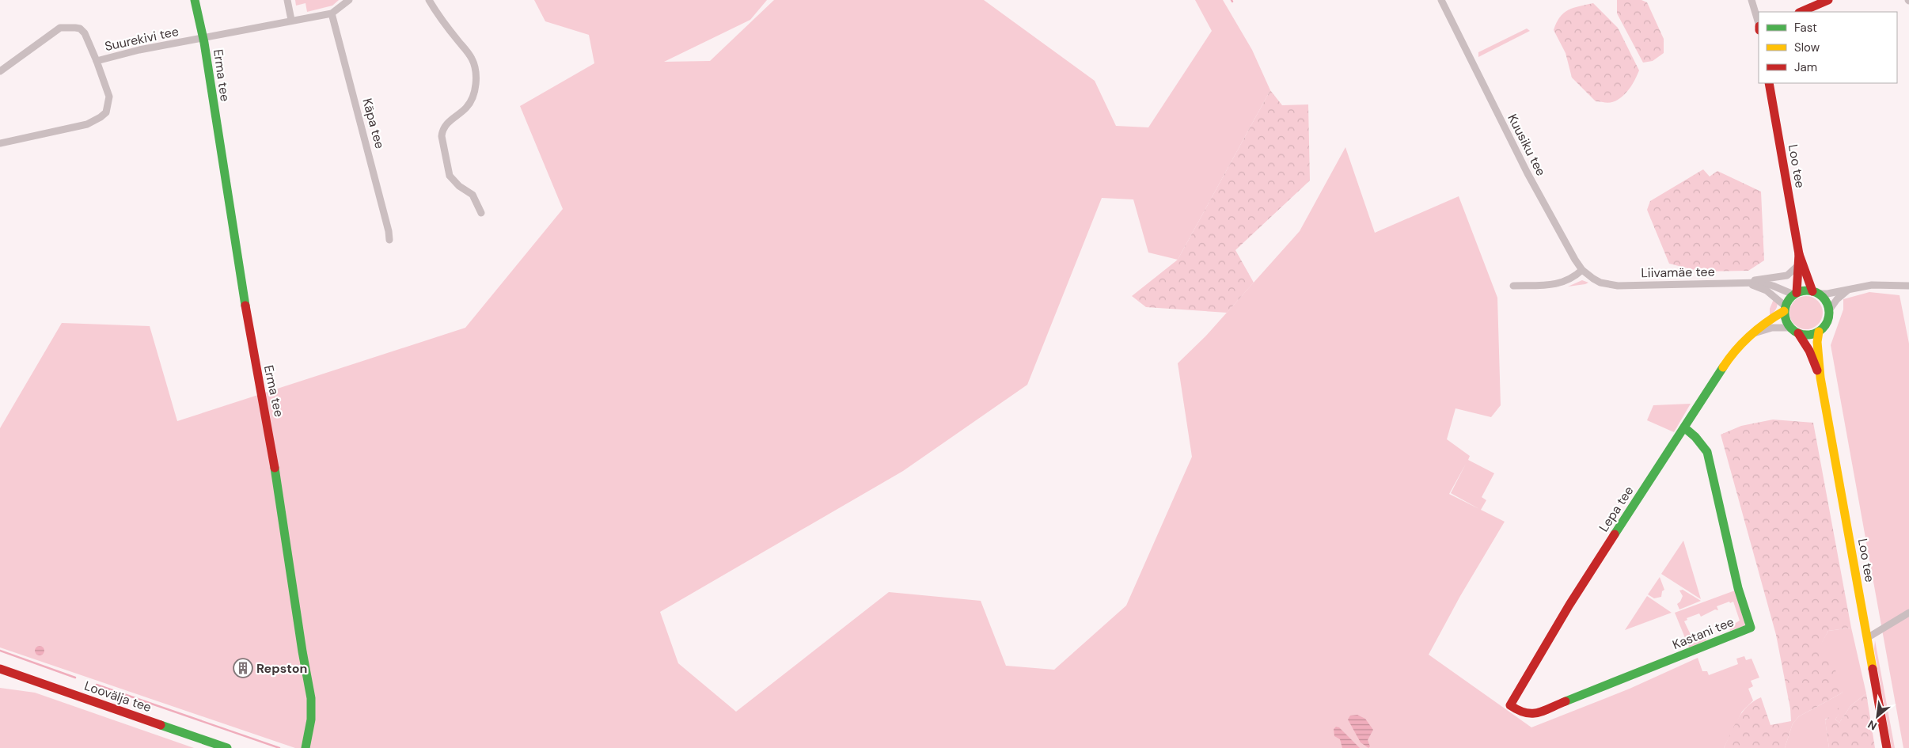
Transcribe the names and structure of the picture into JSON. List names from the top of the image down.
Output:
{
  "streets": {
    "street": [
      "Suurekivi tee",
      "Erma tee",
      "Käpa tee",
      "Kuusiku tee",
      "Loo tee",
      "Liivamäe tee",
      "Lepa tee",
      "Kastani tee",
      "Loovälja tee"
    ]
  },
  "crossings": [
    ["Suurekivi tee", "Erma tee"],
    ["Suurekivi tee", "Käpa tee"],
    ["Kuusiku tee", "Liivamäe tee"],
    ["Loo tee", "Liivamäe tee"],
    ["Loo tee", "Lepa tee"],
    ["Liivamäe tee", "Lepa tee"],
    ["Lepa tee", "Kastani tee"]
  ],
  "places": {
    "building": ["Repston"]
  },
  "legend": ["Fast", "Slow", "Jam"],
  "north": "bottom left"
}
